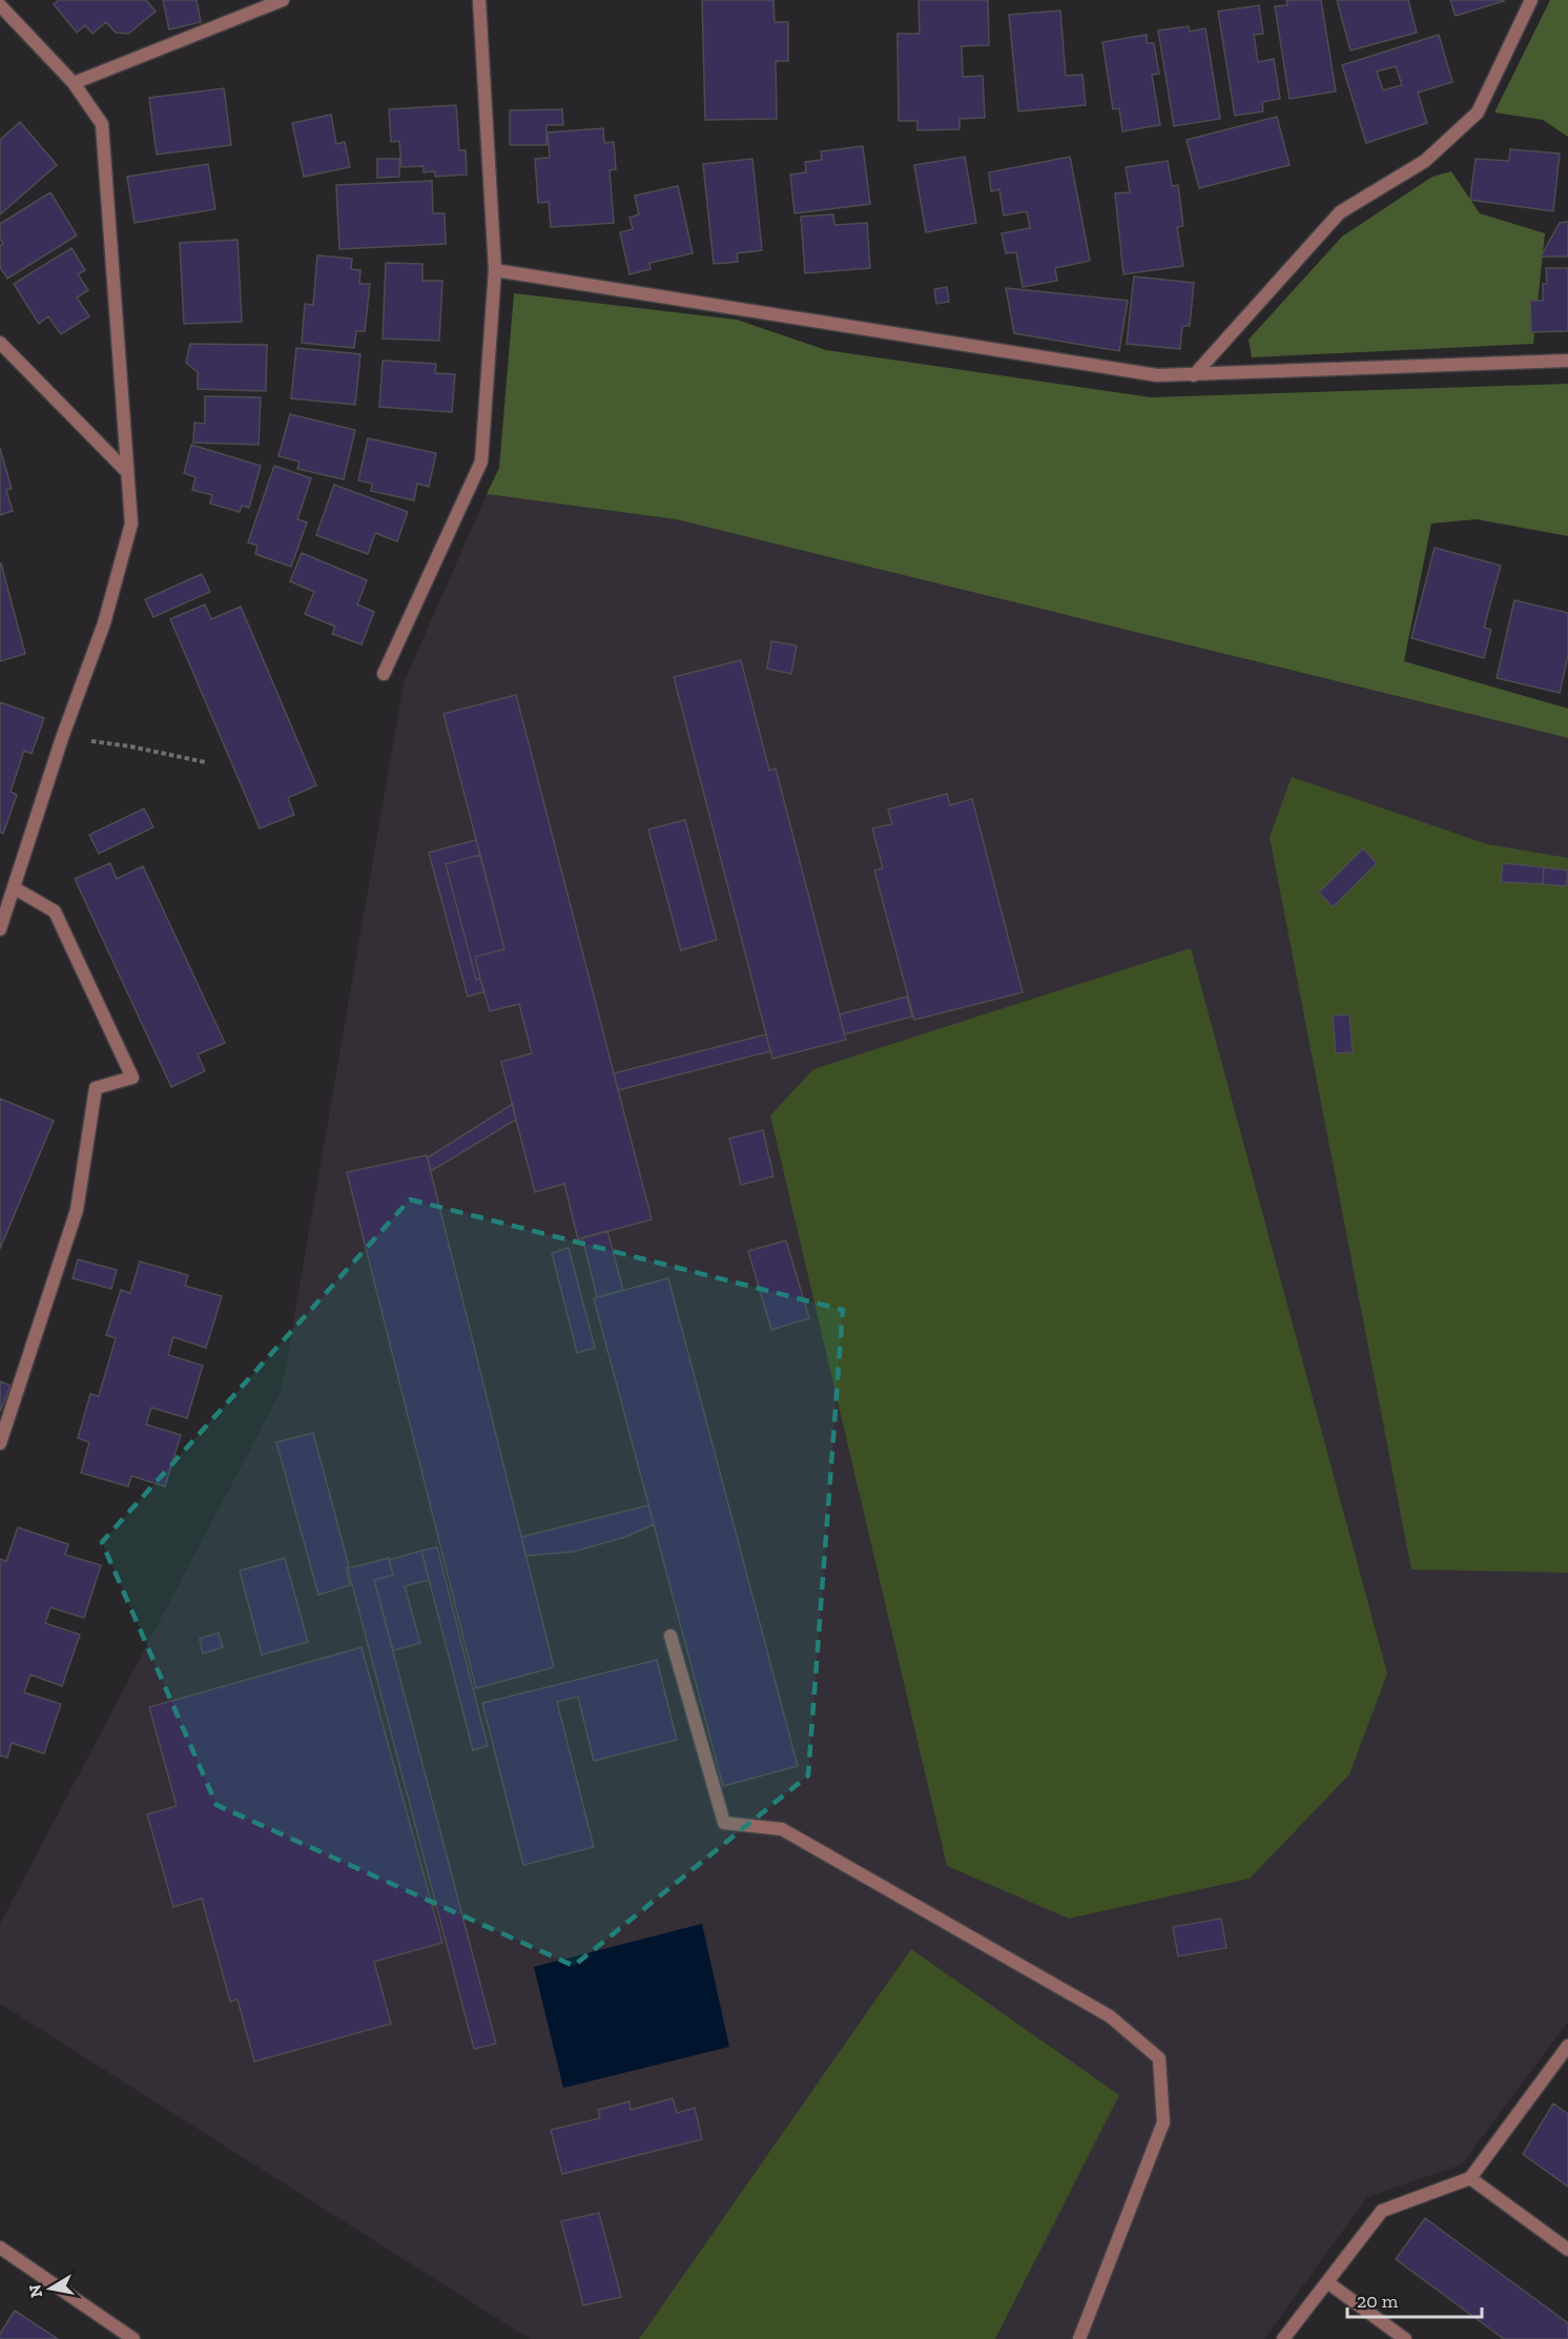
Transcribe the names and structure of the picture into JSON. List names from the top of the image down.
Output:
{
  "scale_bar": "20 m",
  "north": "left"
}
